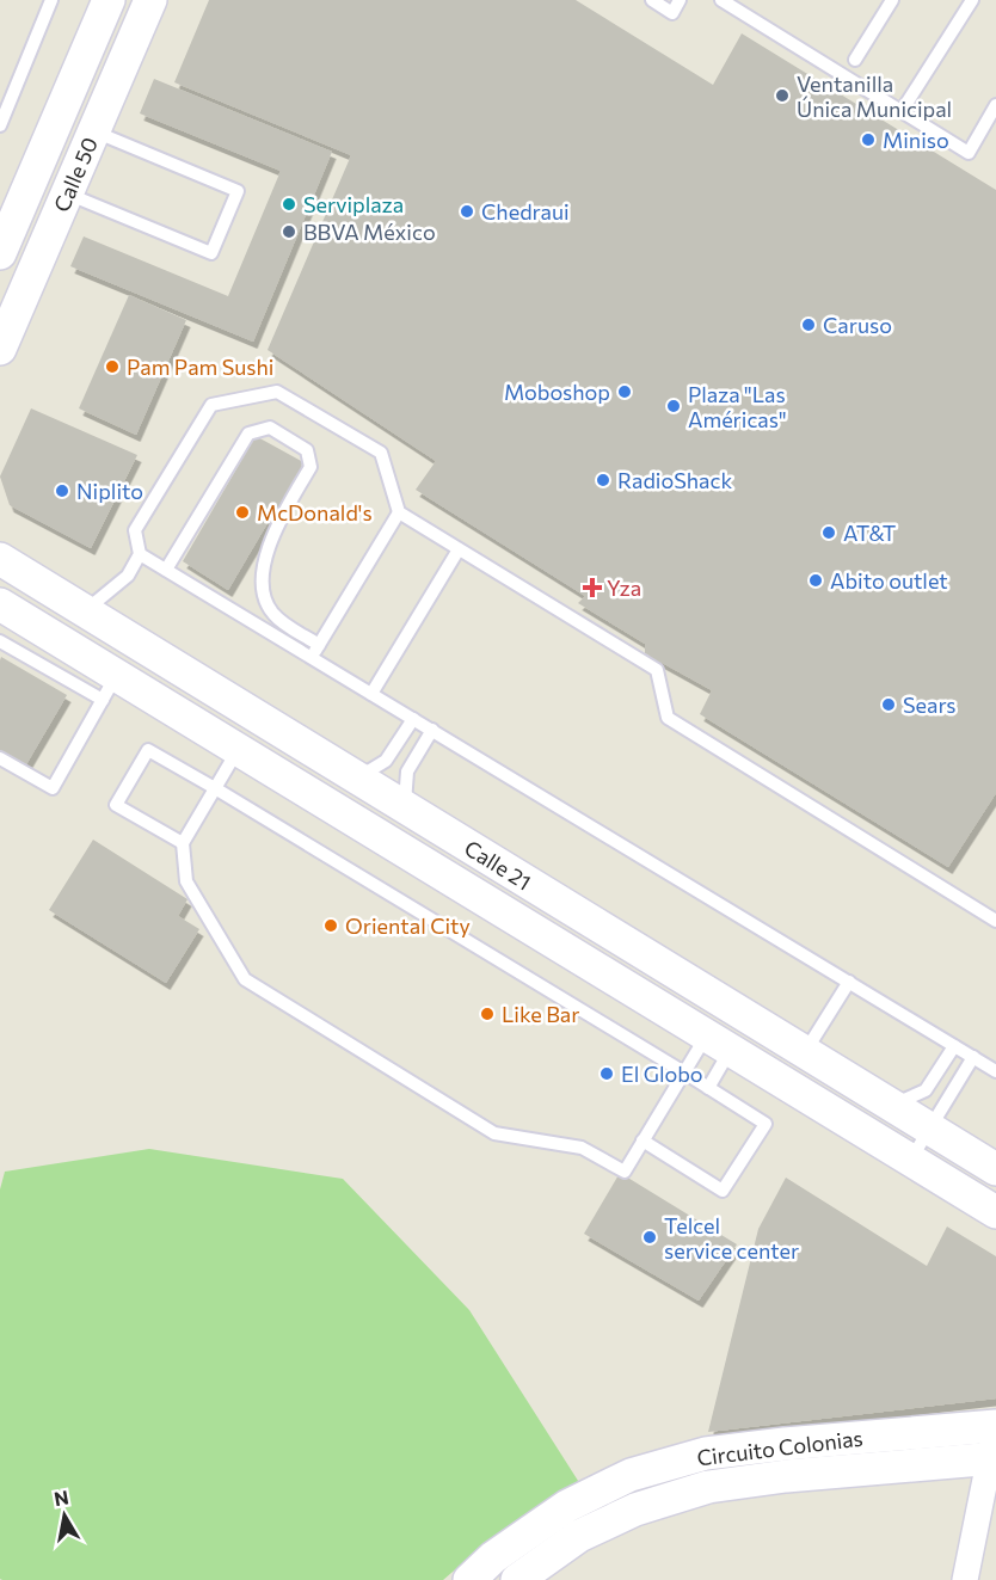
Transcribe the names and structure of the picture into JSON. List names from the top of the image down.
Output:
{
  "streets": {
    "street": ["Calle 50", "Calle 21", "Circuito Colonias"]
  },
  "places": {
    "other": [
      "Ventanilla Única Municipal",
      "Miniso",
      "Serviplaza",
      "Chedraui",
      "BBVA México",
      "Caruso",
      "Pam Pam Sushi",
      "Moboshop",
      "Plaza \"Las Américas\"",
      "RadioShack",
      "Niplito",
      "McDonald's",
      "AT&T",
      "Abito outlet",
      "Sears",
      "Oriental City",
      "Like Bar",
      "El Globo",
      "Telcel service center"
    ],
    "health": ["Yza"]
  },
  "north": "top"
}
